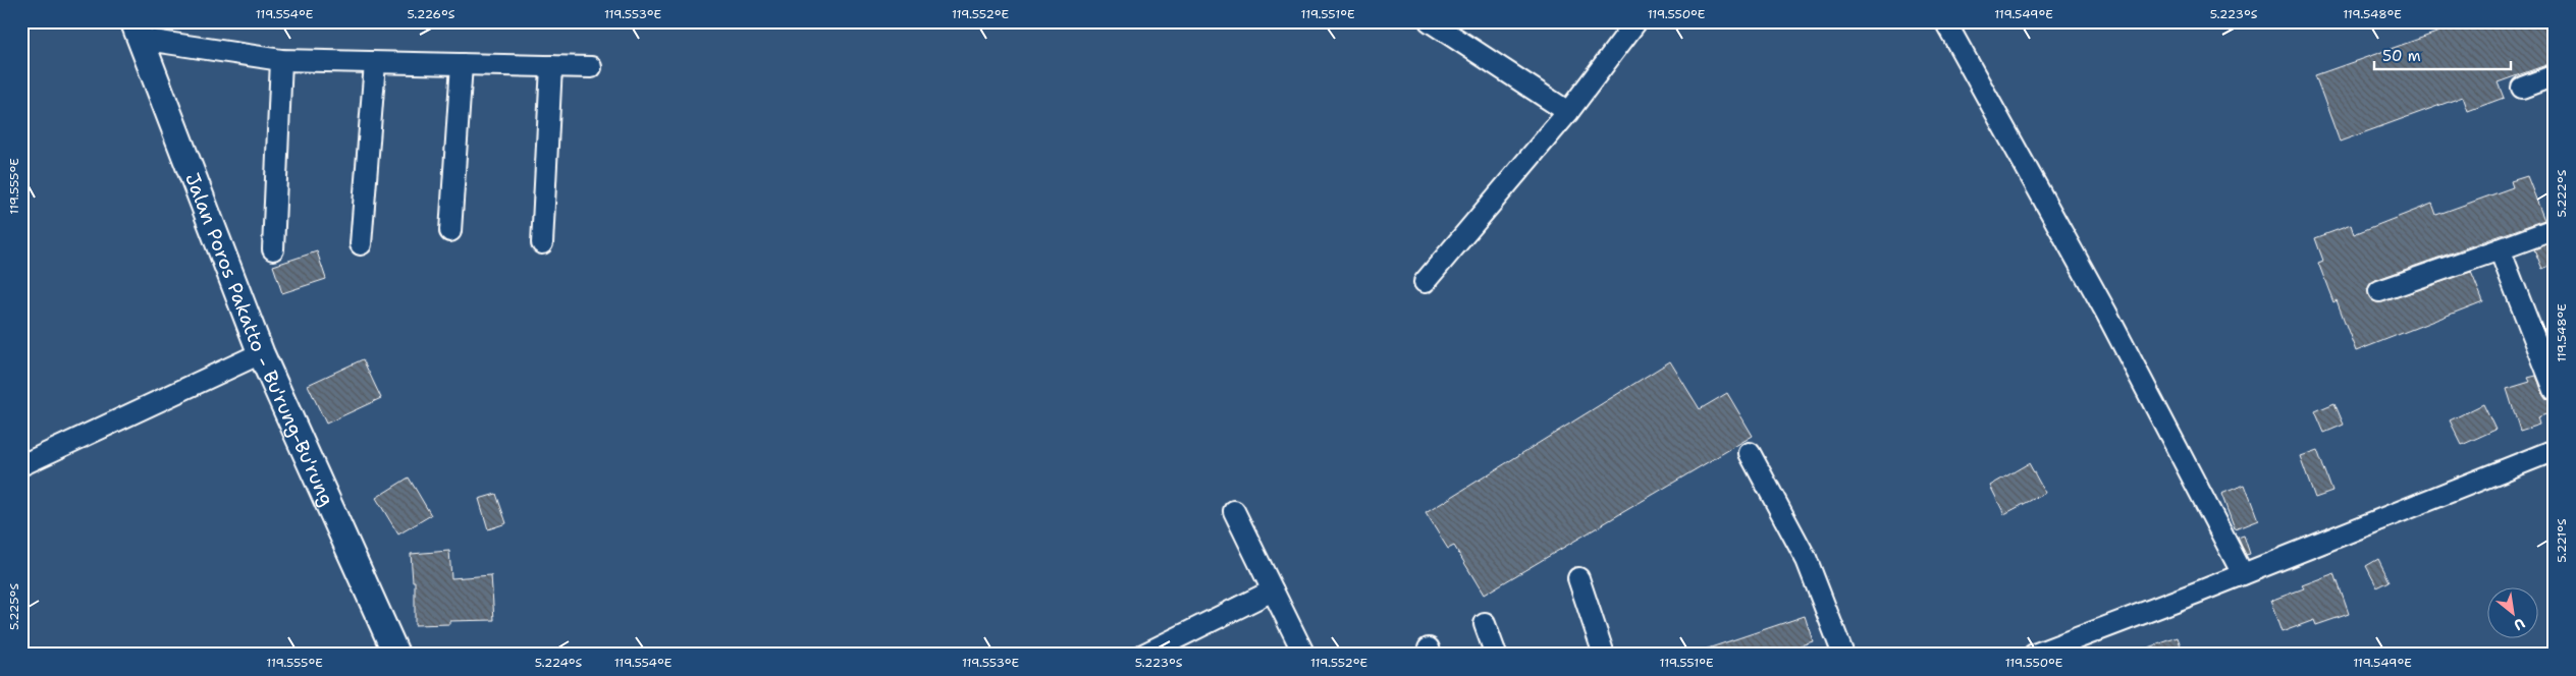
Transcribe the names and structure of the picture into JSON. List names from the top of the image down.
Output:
{
  "streets": {
    "main road": ["Jalan Poros Pakatto - Bu'rung-Bu'rung"]
  },
  "scale_bar": "50 m",
  "north": "bottom right",
  "coordinates": [
    "119.554°E",
    "5.226°S",
    "119.553°E",
    "119.552°E",
    "119.551°E",
    "119.550°E",
    "119.549°E",
    "5.223°S",
    "119.548°E",
    "119.555°E",
    "5.222°S",
    "5.221°S",
    "5.225°S",
    "5.224°S"
  ]
}
